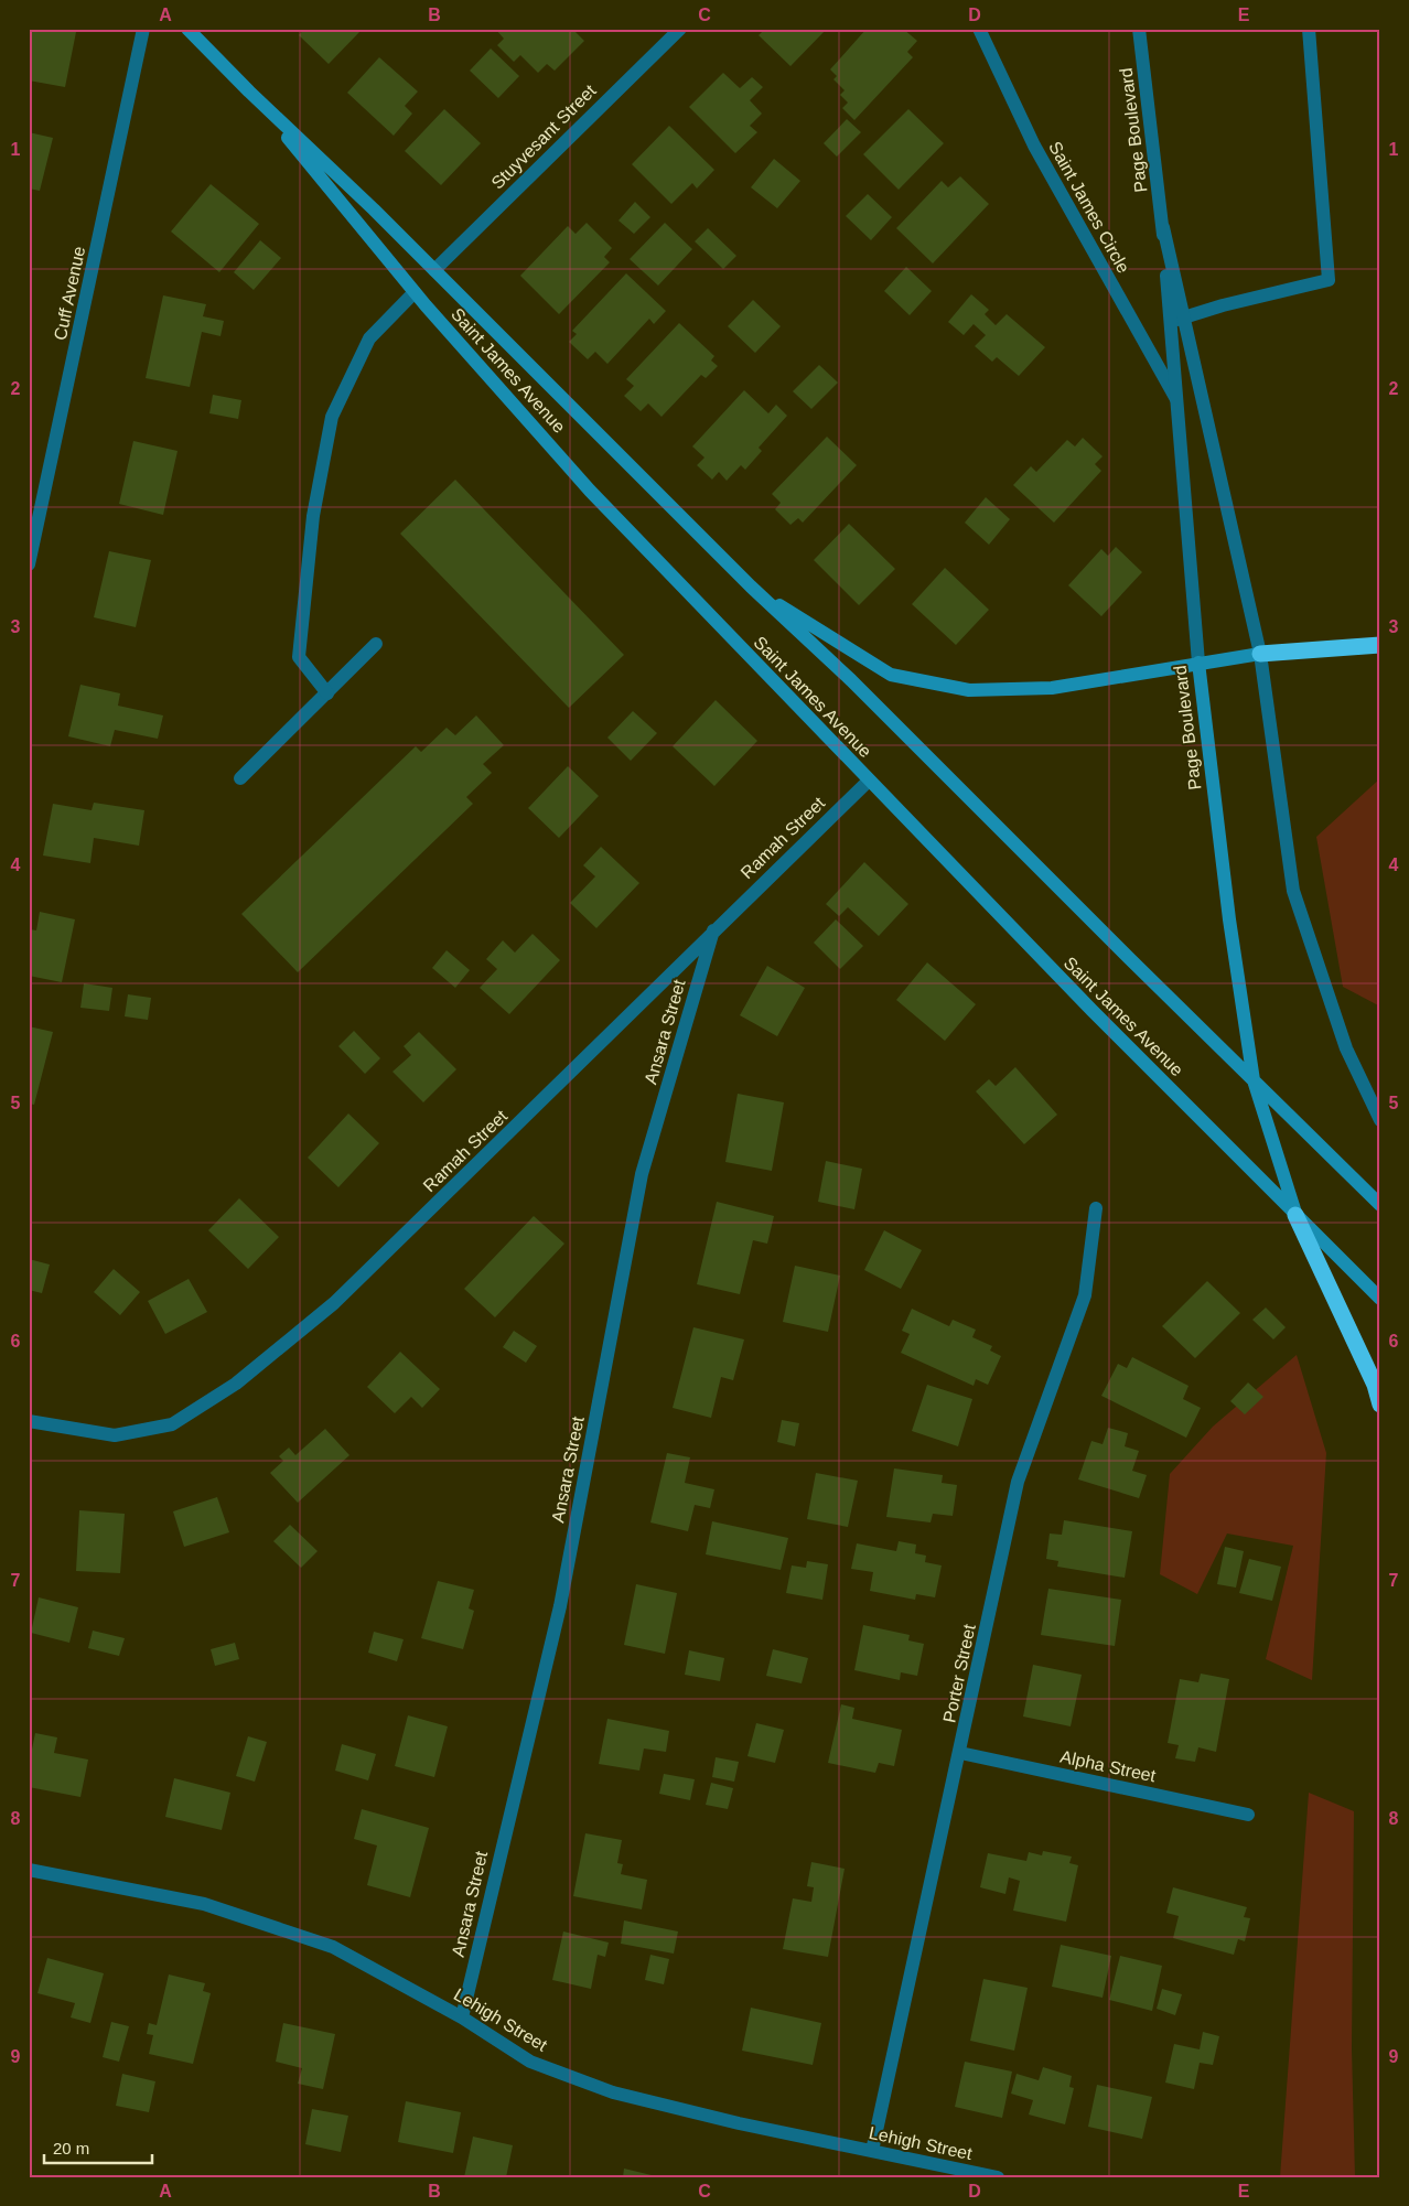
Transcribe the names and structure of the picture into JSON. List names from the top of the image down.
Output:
{
  "streets": {
    "main road": ["Page Boulevard", "Saint James Avenue"],
    "street": [
      "Stuyvesant Street",
      "Saint James Circle",
      "Cuff Avenue",
      "Ramah Street",
      "Ansara Street",
      "Porter Street",
      "Alpha Street",
      "Lehigh Street"
    ]
  },
  "crossings": [
    ["Page Boulevard", "Saint James Circle"],
    ["Page Boulevard", "Saint James Avenue"],
    ["Stuyvesant Street", "Saint James Avenue"],
    ["Saint James Avenue", "Ramah Street"],
    ["Ramah Street", "Ansara Street"],
    ["Ansara Street", "Lehigh Street"],
    ["Porter Street", "Alpha Street"],
    ["Porter Street", "Lehigh Street"]
  ],
  "scale_bar": "20 m",
  "grid": {
    "columns": [
      "A",
      "B",
      "C",
      "D",
      "E"
    ],
    "rows": [
      "1",
      "2",
      "3",
      "4",
      "5",
      "6",
      "7",
      "8",
      "9"
    ]
  }
}
